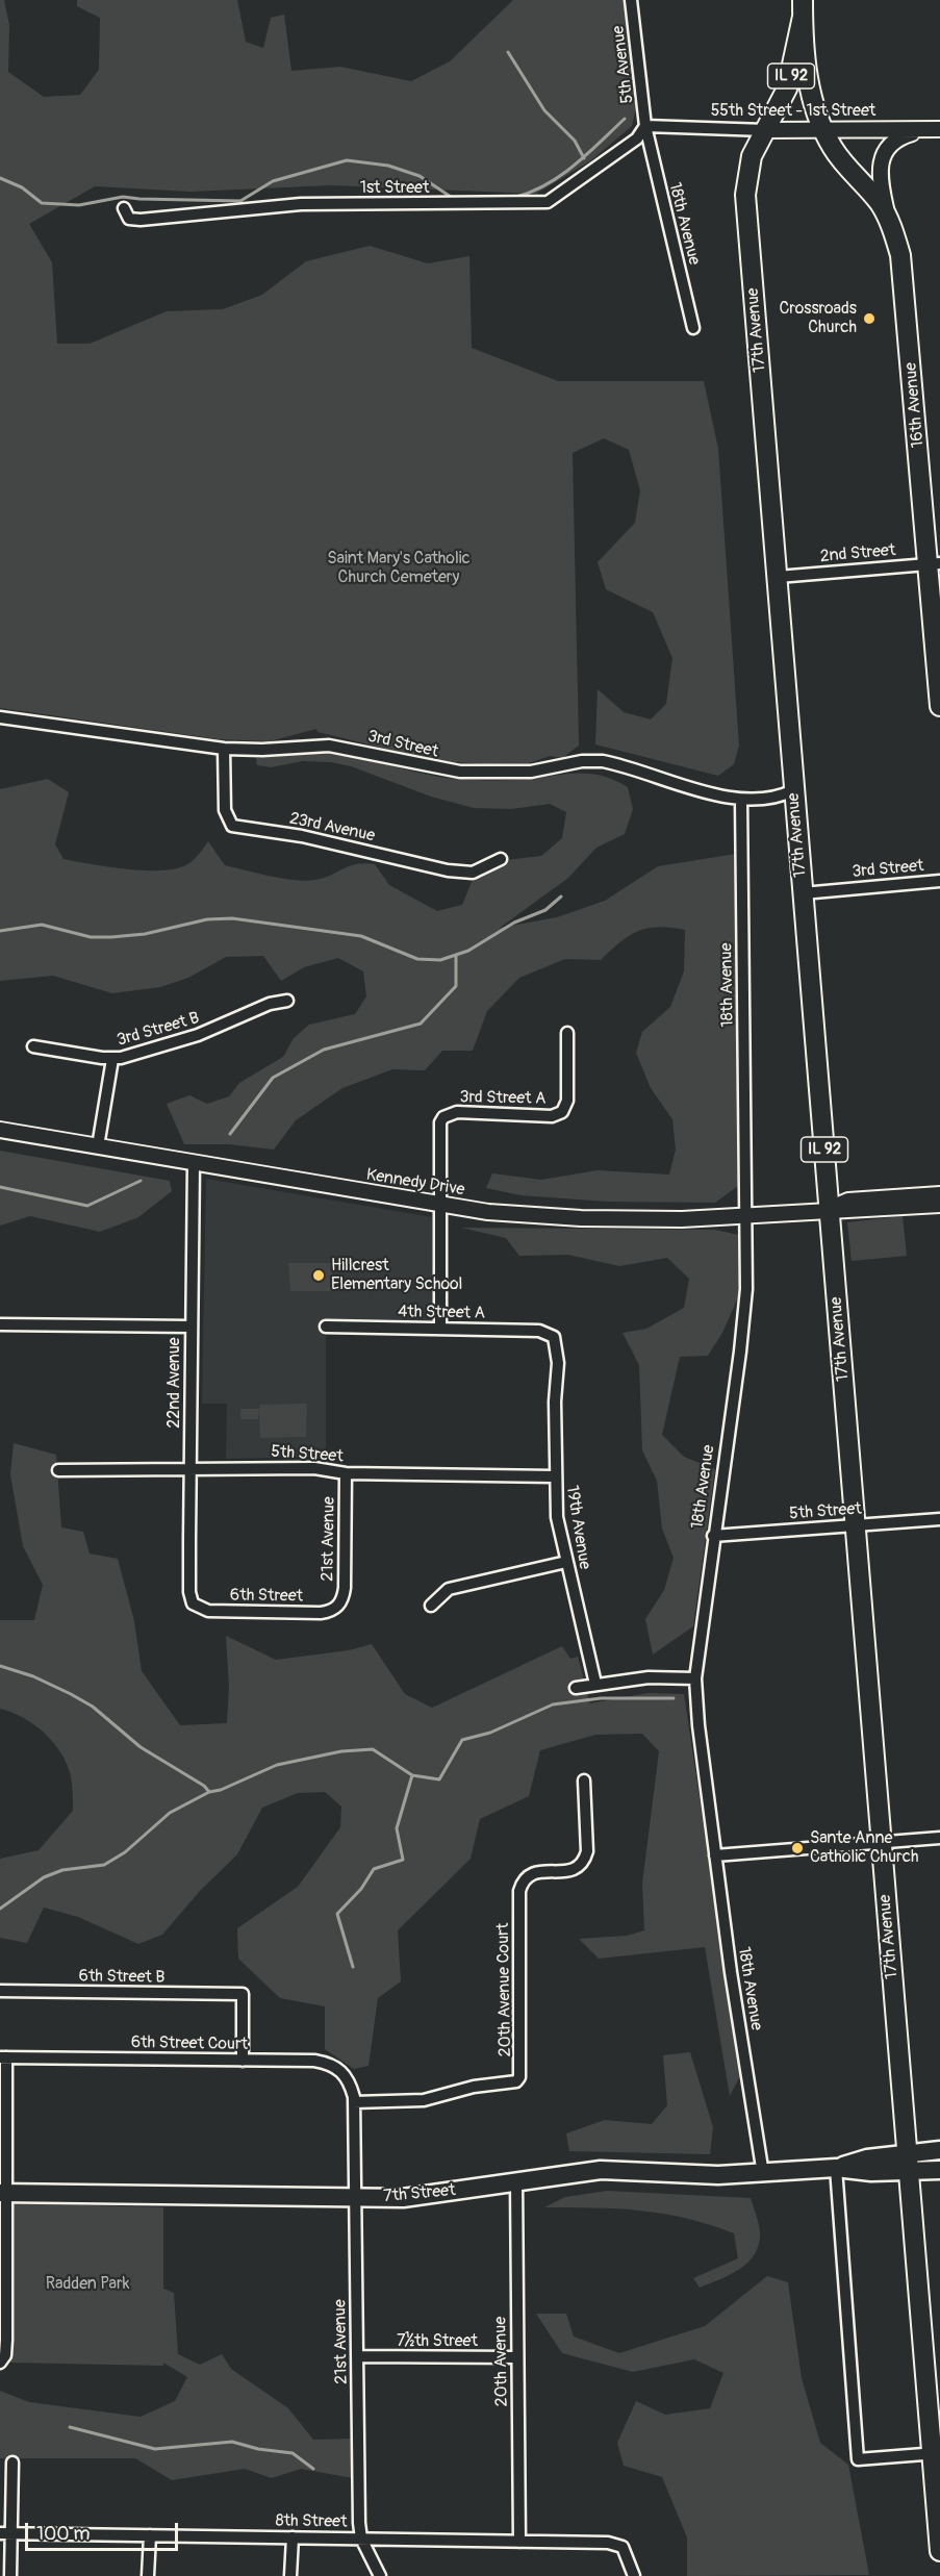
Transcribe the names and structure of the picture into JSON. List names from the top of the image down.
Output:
{
  "streets": {
    "main road": [
      "IL 92",
      "17th Avenue",
      "16th Avenue",
      "7th Street"
    ],
    "street": [
      "5th Avenue",
      "55th Street - 1st Street",
      "1st Street",
      "18th Avenue",
      "2nd Street",
      "3rd Street",
      "23rd Avenue",
      "3rd Street B",
      "3rd Street A",
      "Kennedy Drive",
      "4th Street A",
      "22nd Avenue",
      "5th Street",
      "19th Avenue",
      "21st Avenue",
      "6th Street",
      "6th Street B",
      "20th Avenue Court",
      "6th Street Court",
      "7½th Street",
      "20th Avenue",
      "8th Street"
    ]
  },
  "crossings": [
    ["5th Avenue", "55th Street - 1st Street"],
    ["5th Avenue", "1st Street"],
    ["5th Avenue", "18th Avenue"],
    ["IL 92", "55th Street - 1st Street"],
    ["IL 92", "17th Avenue"],
    ["IL 92", "16th Avenue"],
    ["55th Street - 1st Street", "1st Street"],
    ["55th Street - 1st Street", "18th Avenue"],
    ["55th Street - 1st Street", "17th Avenue"],
    ["55th Street - 1st Street", "16th Avenue"],
    ["1st Street", "18th Avenue"],
    ["18th Avenue", "3rd Street"],
    ["18th Avenue", "Kennedy Drive"],
    ["18th Avenue", "5th Street"],
    ["18th Avenue", "7th Street"],
    ["17th Avenue", "2nd Street"],
    ["17th Avenue", "3rd Street"],
    ["17th Avenue", "Kennedy Drive"],
    ["17th Avenue", "5th Street"],
    ["17th Avenue", "7th Street"],
    ["16th Avenue", "2nd Street"],
    ["3rd Street", "23rd Avenue"],
    ["3rd Street A", "Kennedy Drive"],
    ["Kennedy Drive", "22nd Avenue"],
    ["4th Street A", "19th Avenue"],
    ["22nd Avenue", "5th Street"],
    ["22nd Avenue", "6th Street"],
    ["5th Street", "19th Avenue"],
    ["5th Street", "21st Avenue"],
    ["21st Avenue", "6th Street"],
    ["21st Avenue", "20th Avenue Court"],
    ["21st Avenue", "6th Street Court"],
    ["21st Avenue", "7th Street"],
    ["21st Avenue", "7½th Street"],
    ["21st Avenue", "8th Street"],
    ["6th Street B", "6th Street Court"],
    ["20th Avenue Court", "6th Street Court"],
    ["7th Street", "20th Avenue"],
    ["7½th Street", "20th Avenue"],
    ["20th Avenue", "8th Street"]
  ],
  "parks": ["Saint Mary's Catholic Church Cemetery", "Radden Park"],
  "places": ["Crossroads Church", "Hillcrest Elementary School", "Sante Anne Catholic Church"],
  "scale_bar": "100 m"
}
